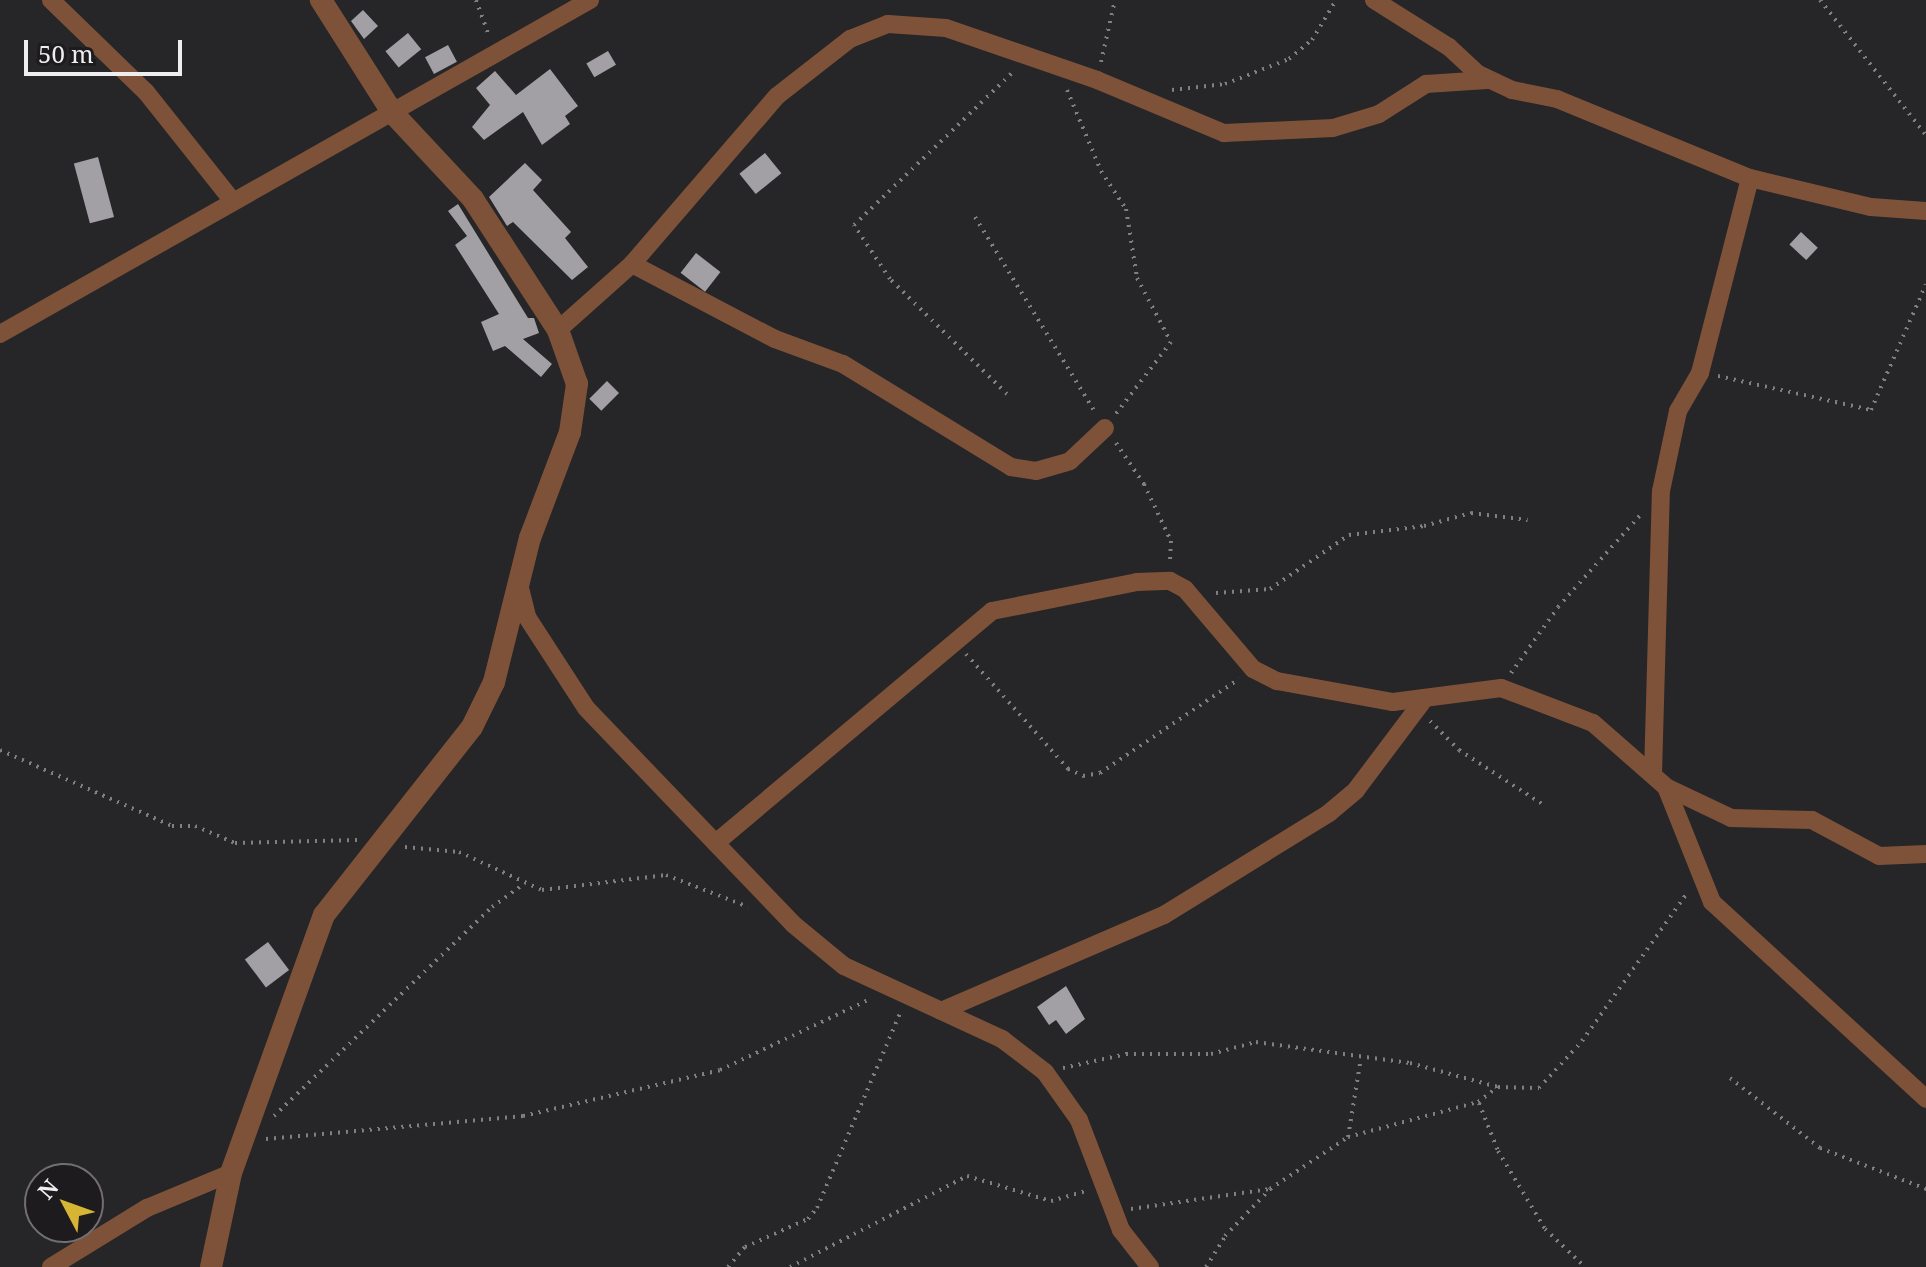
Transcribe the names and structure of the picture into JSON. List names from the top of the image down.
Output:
{
  "scale_bar": "50 m",
  "north": "top left"
}
